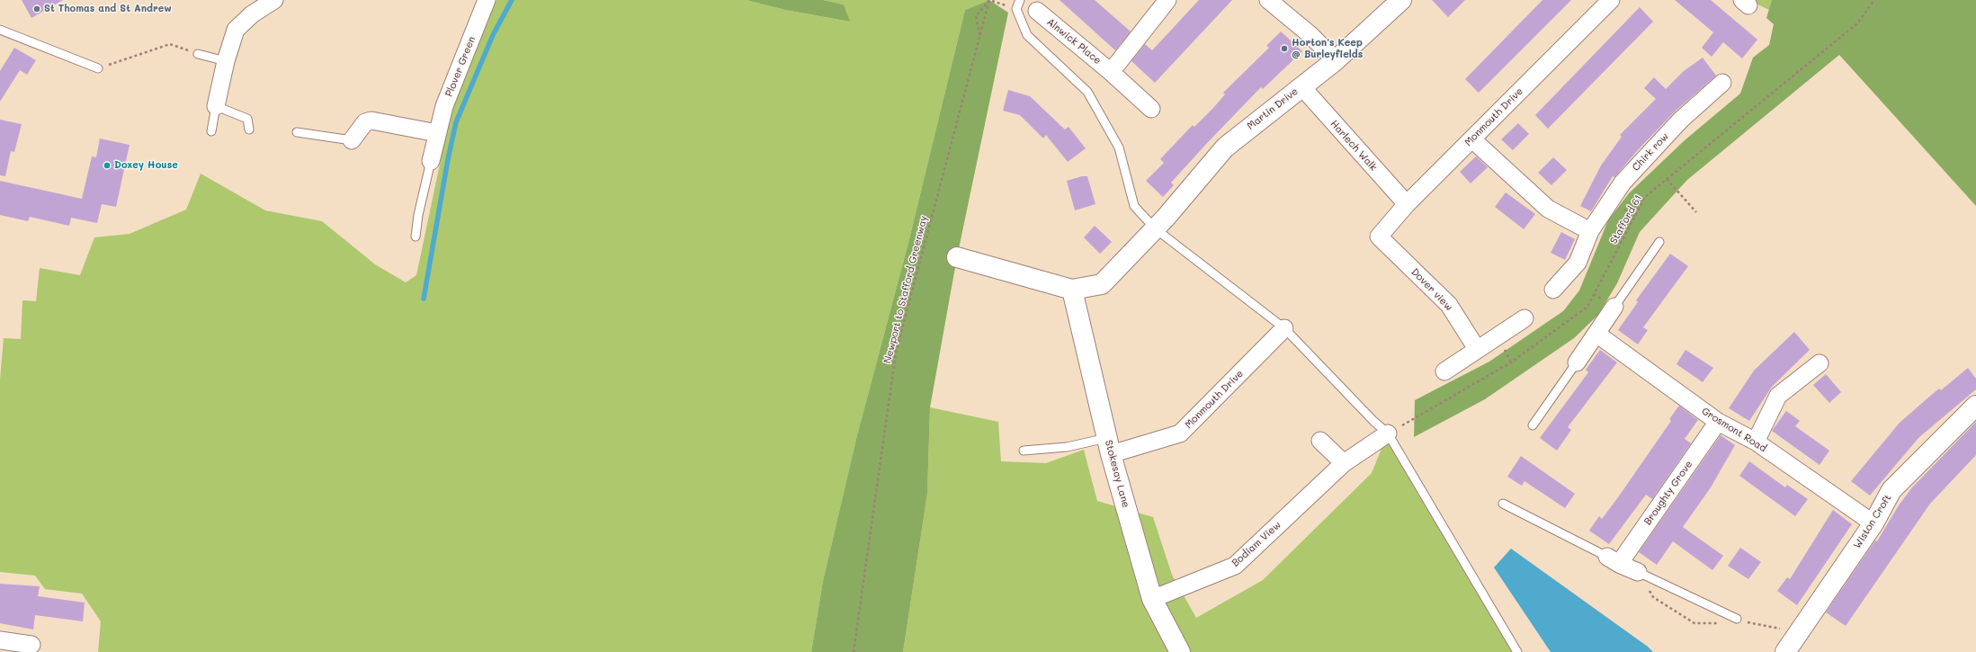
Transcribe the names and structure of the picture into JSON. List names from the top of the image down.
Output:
{
  "streets": {
    "street": [
      "Alnwick Place",
      "Plover Green",
      "Martin Drive",
      "Monmouth Drive",
      "Harlech Walk",
      "Chirk row",
      "Dover view",
      "Grosmont Road",
      "Stokesay Lane",
      "Broughty Grove",
      "Wiston Croft",
      "Bodiam View"
    ],
    "path": ["Stafford 61", "Newport to Stafford Greenway"]
  },
  "crossings": [
    ["Martin Drive", "Harlech Walk"],
    ["Martin Drive", "Stokesay Lane"],
    ["Monmouth Drive", "Harlech Walk"],
    ["Monmouth Drive", "Dover view"],
    ["Monmouth Drive", "Stokesay Lane"],
    ["Stafford 61", "Bodiam View"],
    ["Grosmont Road", "Broughty Grove"],
    ["Grosmont Road", "Wiston Croft"],
    ["Stokesay Lane", "Bodiam View"]
  ],
  "places": ["St Thomas and St Andrew", "Horton's Keep @ Burleyfields", "Doxey House"]
}
